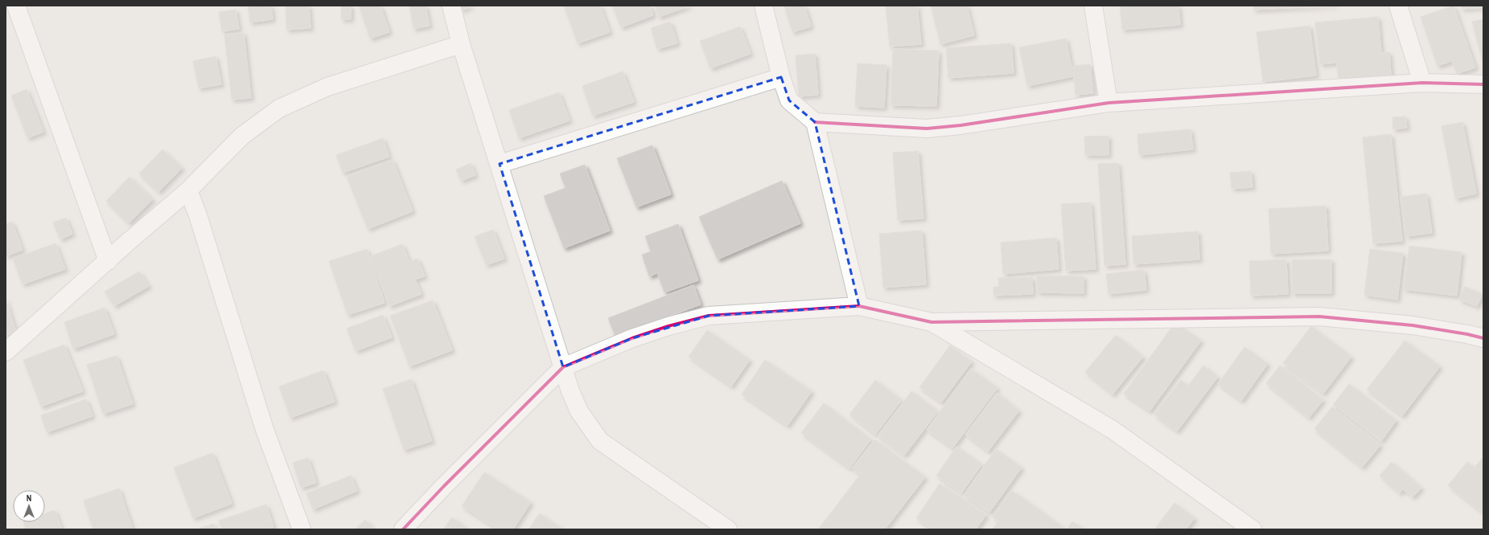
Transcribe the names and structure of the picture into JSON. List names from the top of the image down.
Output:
{
  "north": "top"
}
